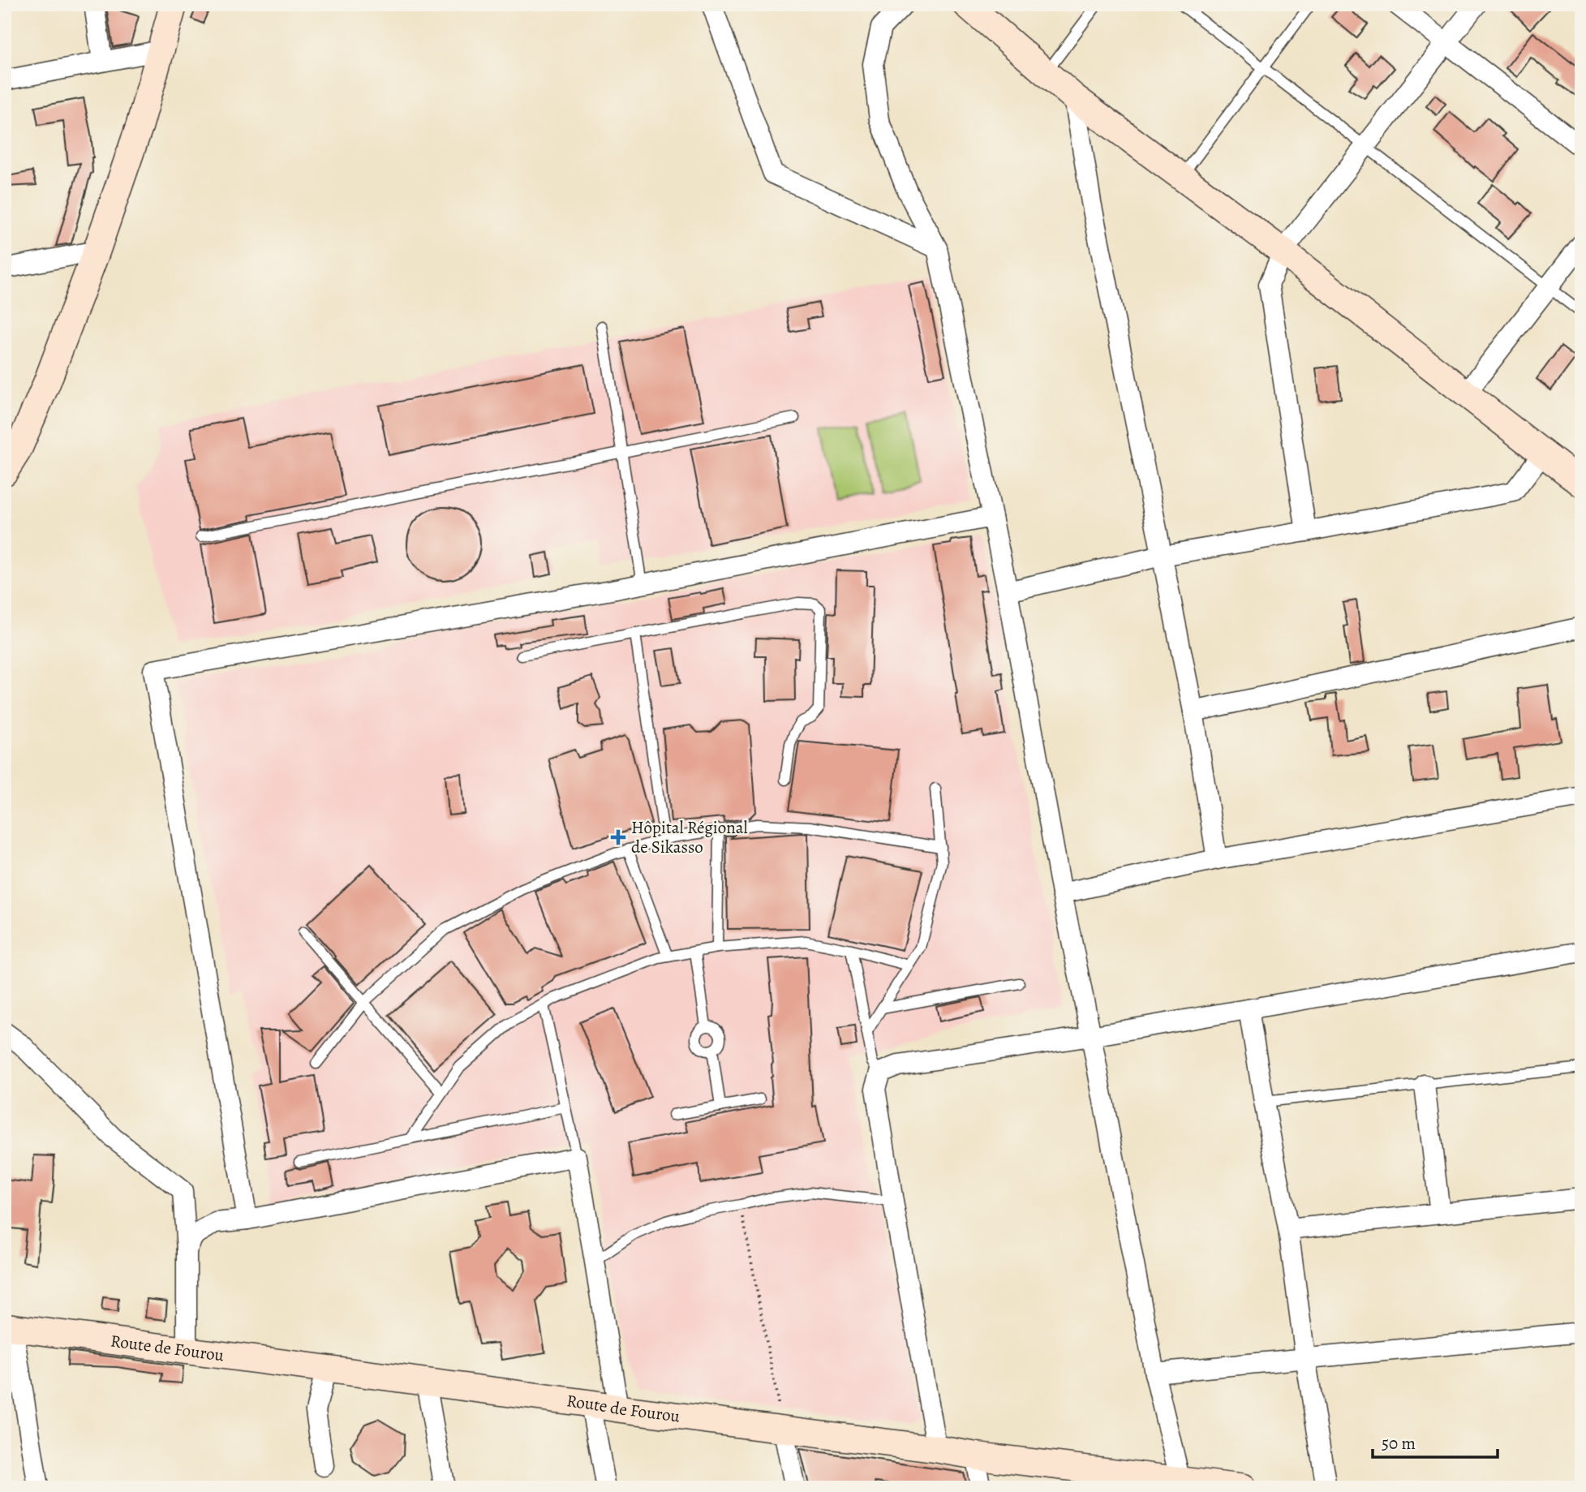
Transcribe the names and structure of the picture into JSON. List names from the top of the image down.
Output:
{
  "streets": {
    "street": ["Route de Fourou"]
  },
  "places": {
    "health": ["Hôpital Régional de Sikasso"]
  },
  "scale_bar": "50 m"
}
